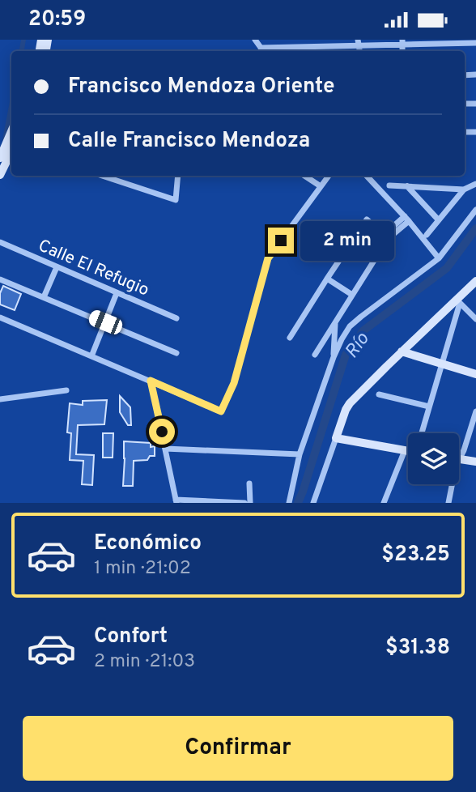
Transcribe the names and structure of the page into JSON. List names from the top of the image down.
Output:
{
  "streets": {
    "street": ["Calle El Refugio"]
  },
  "water": ["Río"],
  "page": {
    "status": "20:59",
    "banner": ["Francisco Mendoza Oriente", "Calle Francisco Mendoza"],
    "bubble": "2 min",
    "list": [
      {
        "name": "Económico",
        "note": "1 min · 21:02",
        "value": "$23.25"
      },
      {
        "name": "Confort",
        "note": "2 min · 21:03",
        "value": "$31.38"
      }
    ],
    "buttons": "Confirmar"
  }
}
